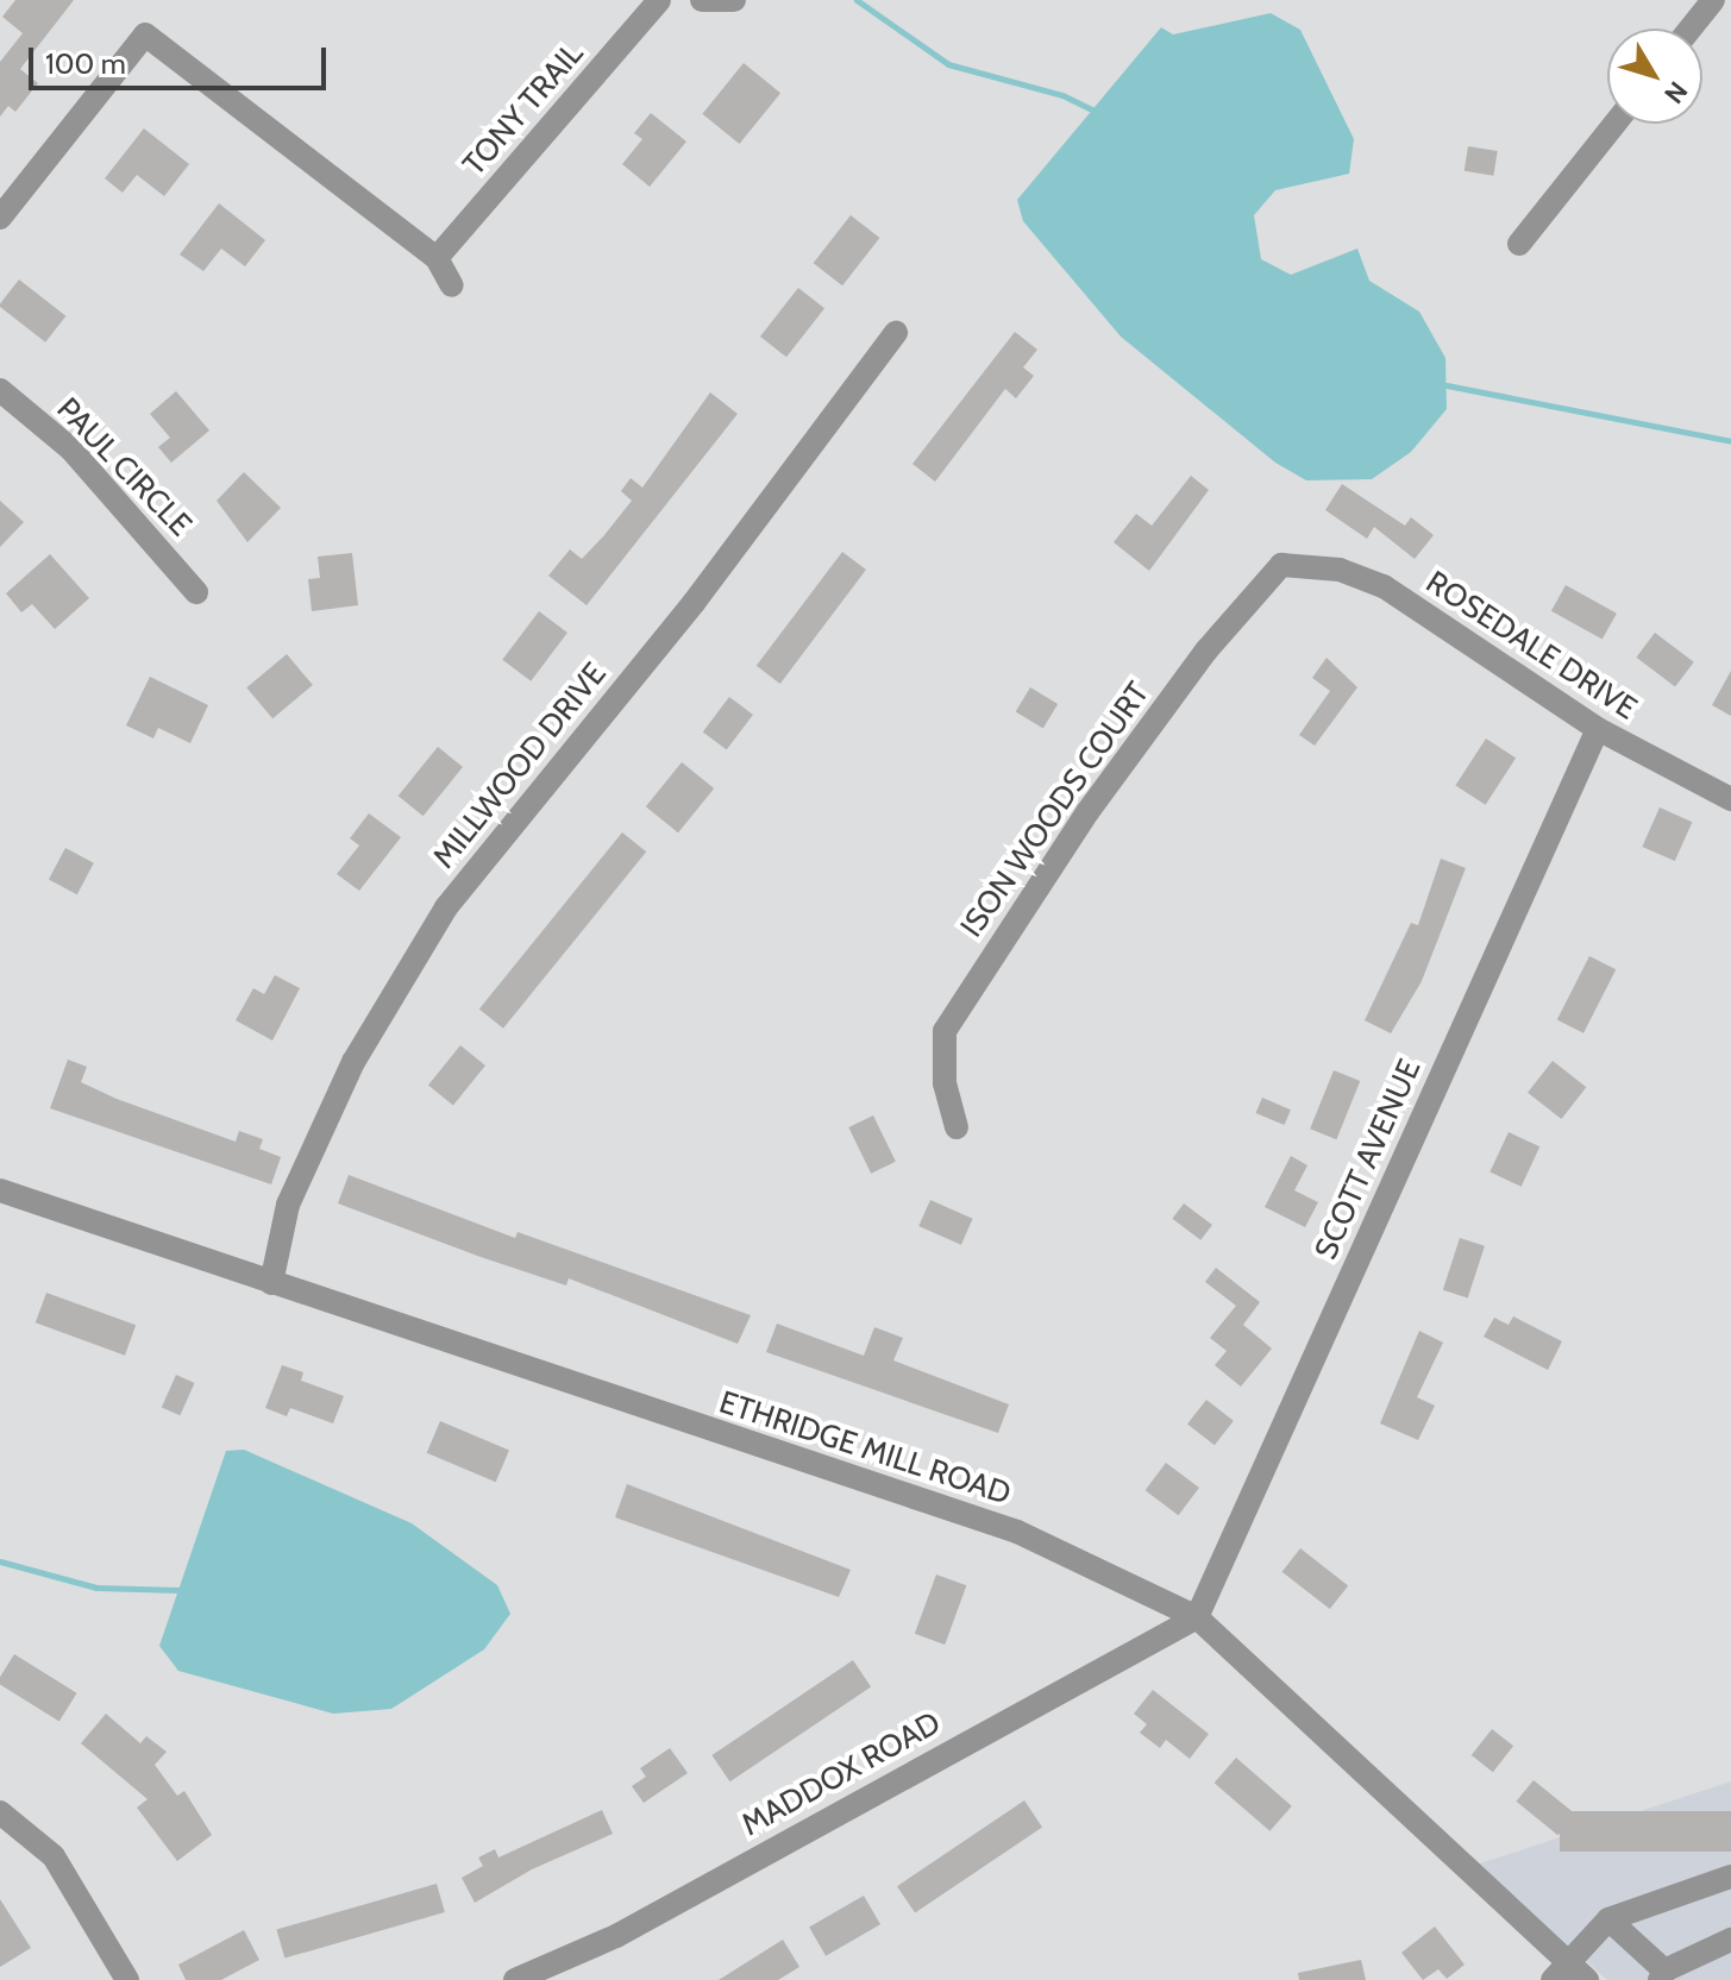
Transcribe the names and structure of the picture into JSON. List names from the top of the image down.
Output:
{
  "streets": {
    "street": [
      "TONY TRAIL",
      "PAUL CIRCLE",
      "ROSEDALE DRIVE",
      "MILLWOOD DRIVE",
      "ISON WOODS COURT",
      "SCOTT AVENUE",
      "ETHRIDGE MILL ROAD",
      "MADDOX ROAD"
    ]
  },
  "crossings": [
    ["ROSEDALE DRIVE", "ISON WOODS COURT"],
    ["ROSEDALE DRIVE", "SCOTT AVENUE"],
    ["MILLWOOD DRIVE", "ETHRIDGE MILL ROAD"],
    ["SCOTT AVENUE", "ETHRIDGE MILL ROAD"],
    ["SCOTT AVENUE", "MADDOX ROAD"],
    ["ETHRIDGE MILL ROAD", "MADDOX ROAD"]
  ],
  "scale_bar": "100 m",
  "north": "bottom right"
}
